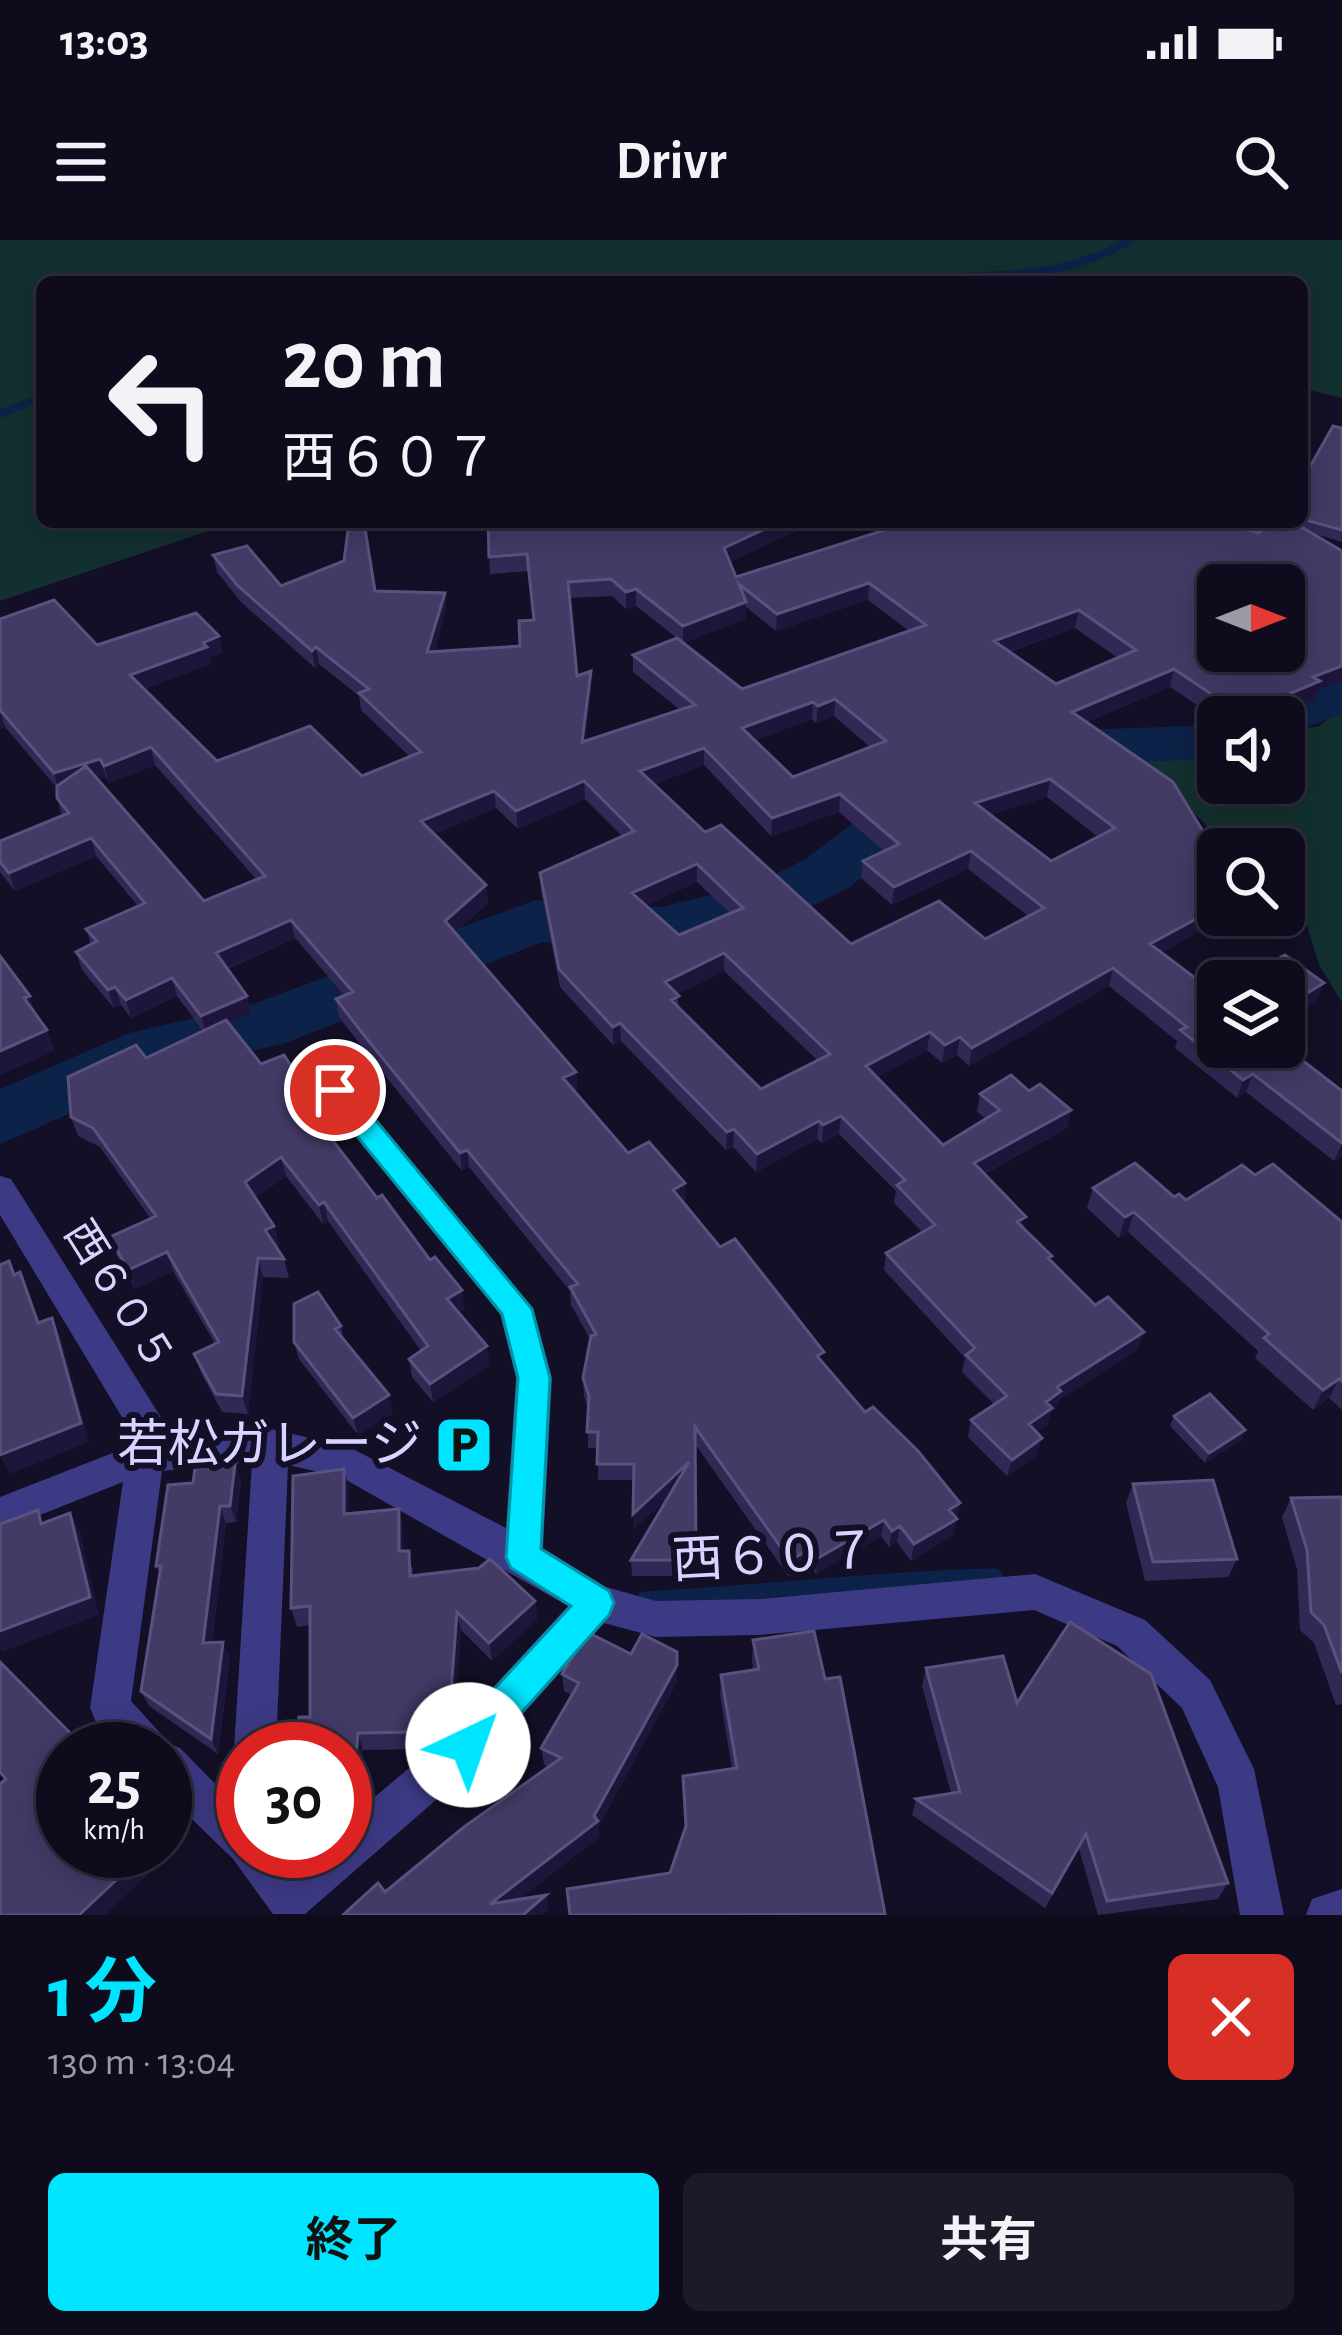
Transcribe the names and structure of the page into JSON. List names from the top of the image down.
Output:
{
  "streets": {
    "street": ["西６０５", "西６０７"]
  },
  "crossings": [
    ["西６０５", "西６０７"]
  ],
  "places": {
    "parking": ["若松ガレージ"]
  },
  "north": "right",
  "page": {
    "status": "13:03",
    "header": "Drivr",
    "turn": ["20 m", "西６０７"],
    "speed": "25 km/h",
    "limit": "30",
    "heading": ["1 分", "130 m · 13:04"],
    "buttons": ["終了", "共有"]
  }
}
